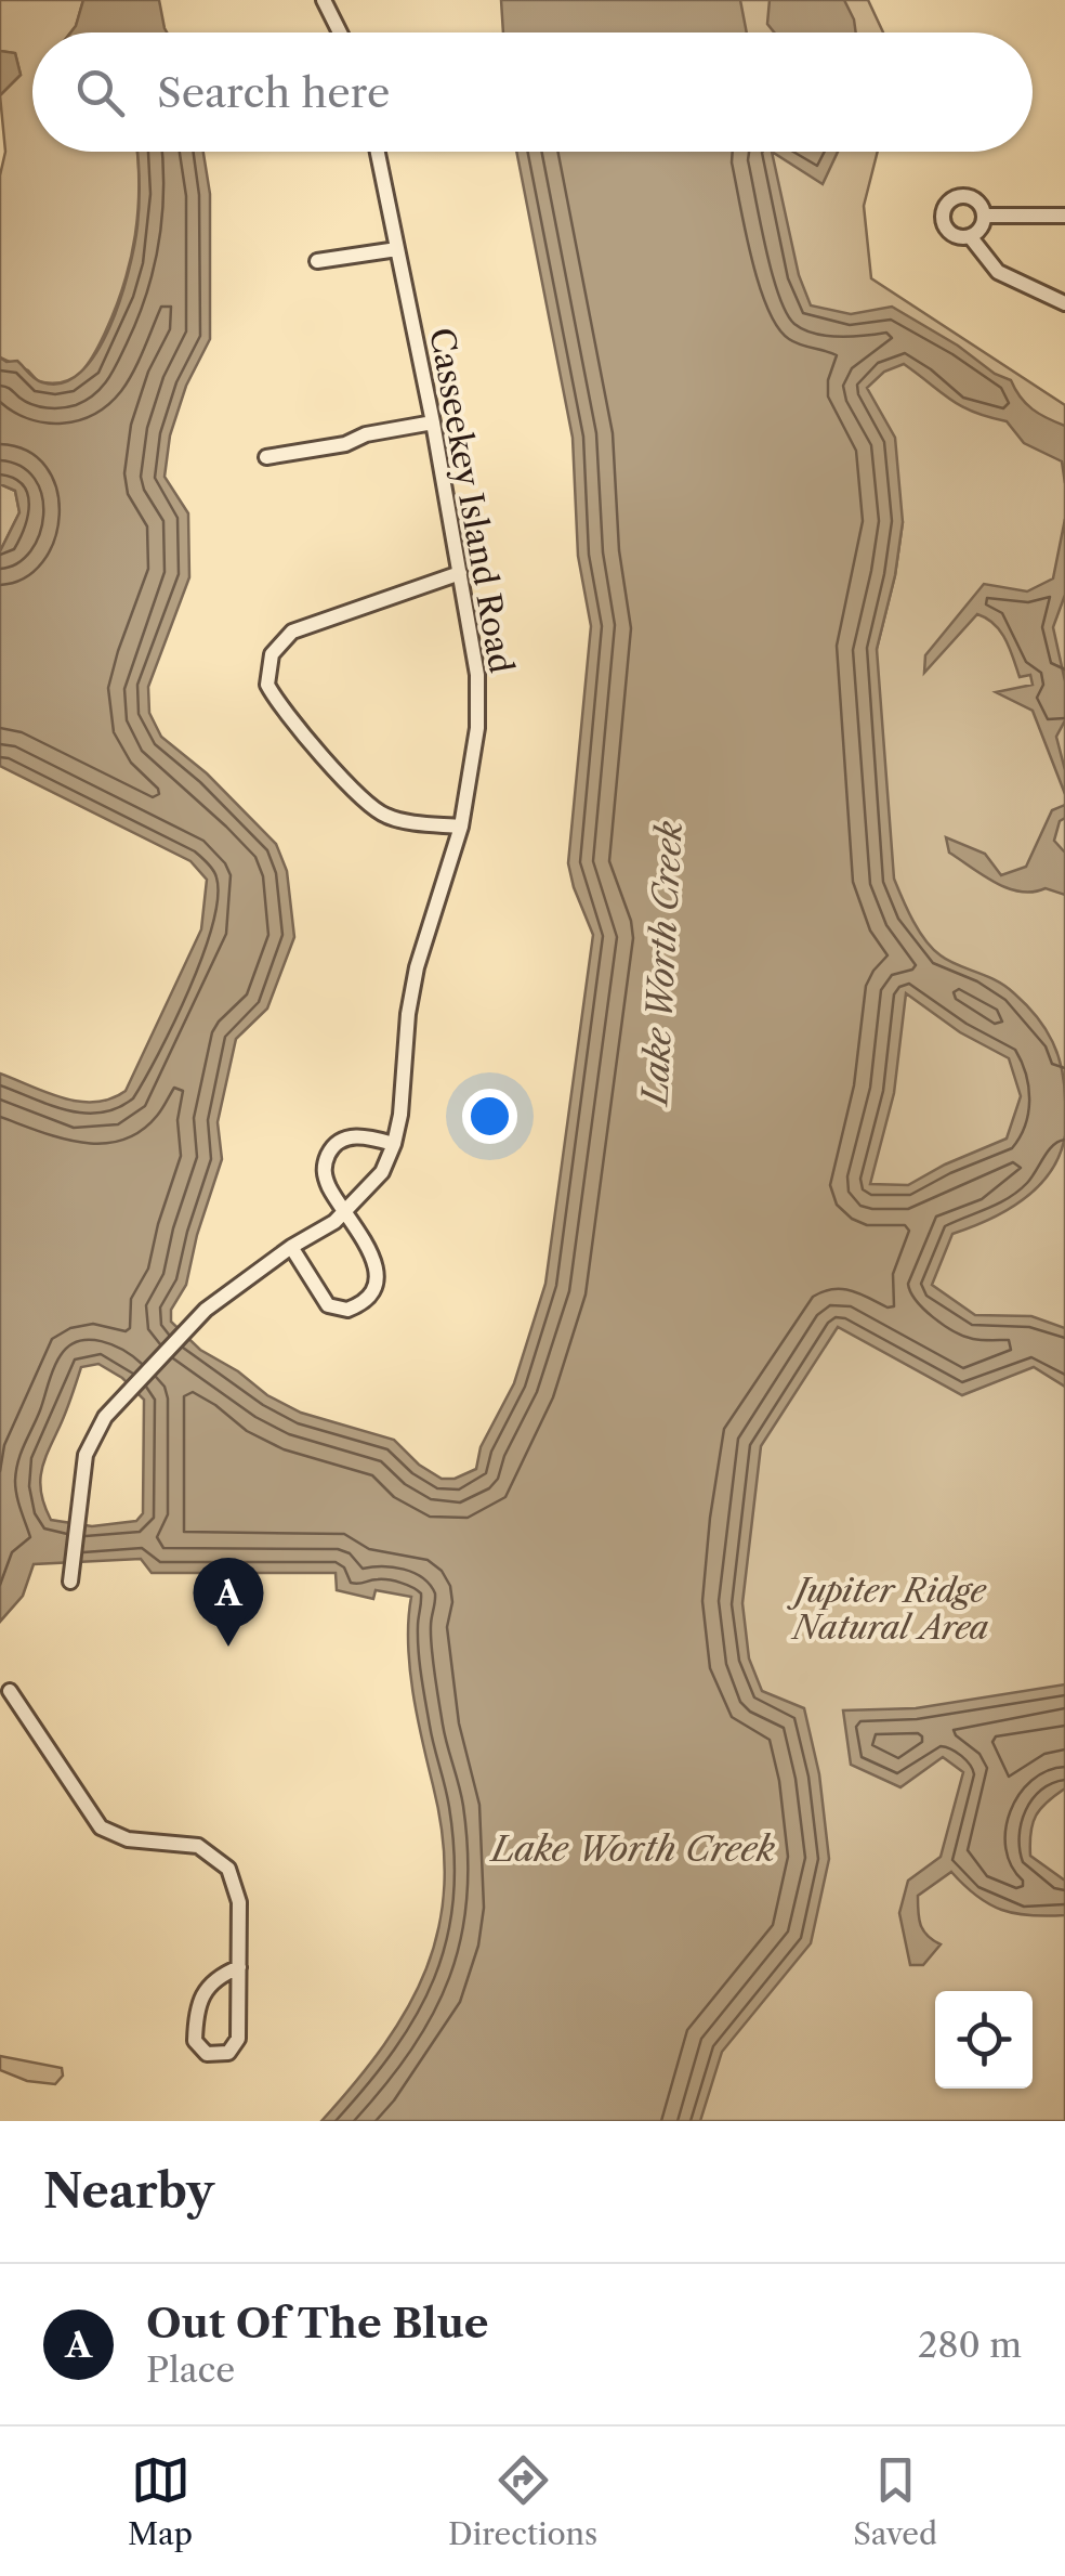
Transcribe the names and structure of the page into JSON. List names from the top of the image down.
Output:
{
  "streets": {
    "street": ["Casseekey Island Road"]
  },
  "water": ["Lake Worth Creek"],
  "parks": ["Jupiter Ridge Natural Area"],
  "page": {
    "search": "Search here",
    "pins": "A",
    "heading": "Nearby",
    "list": [
      {
        "mark": "A",
        "name": "Out Of The Blue",
        "note": "Place",
        "value": "280 m"
      }
    ],
    "nav": ["Map", "Directions", "Saved"]
  }
}
